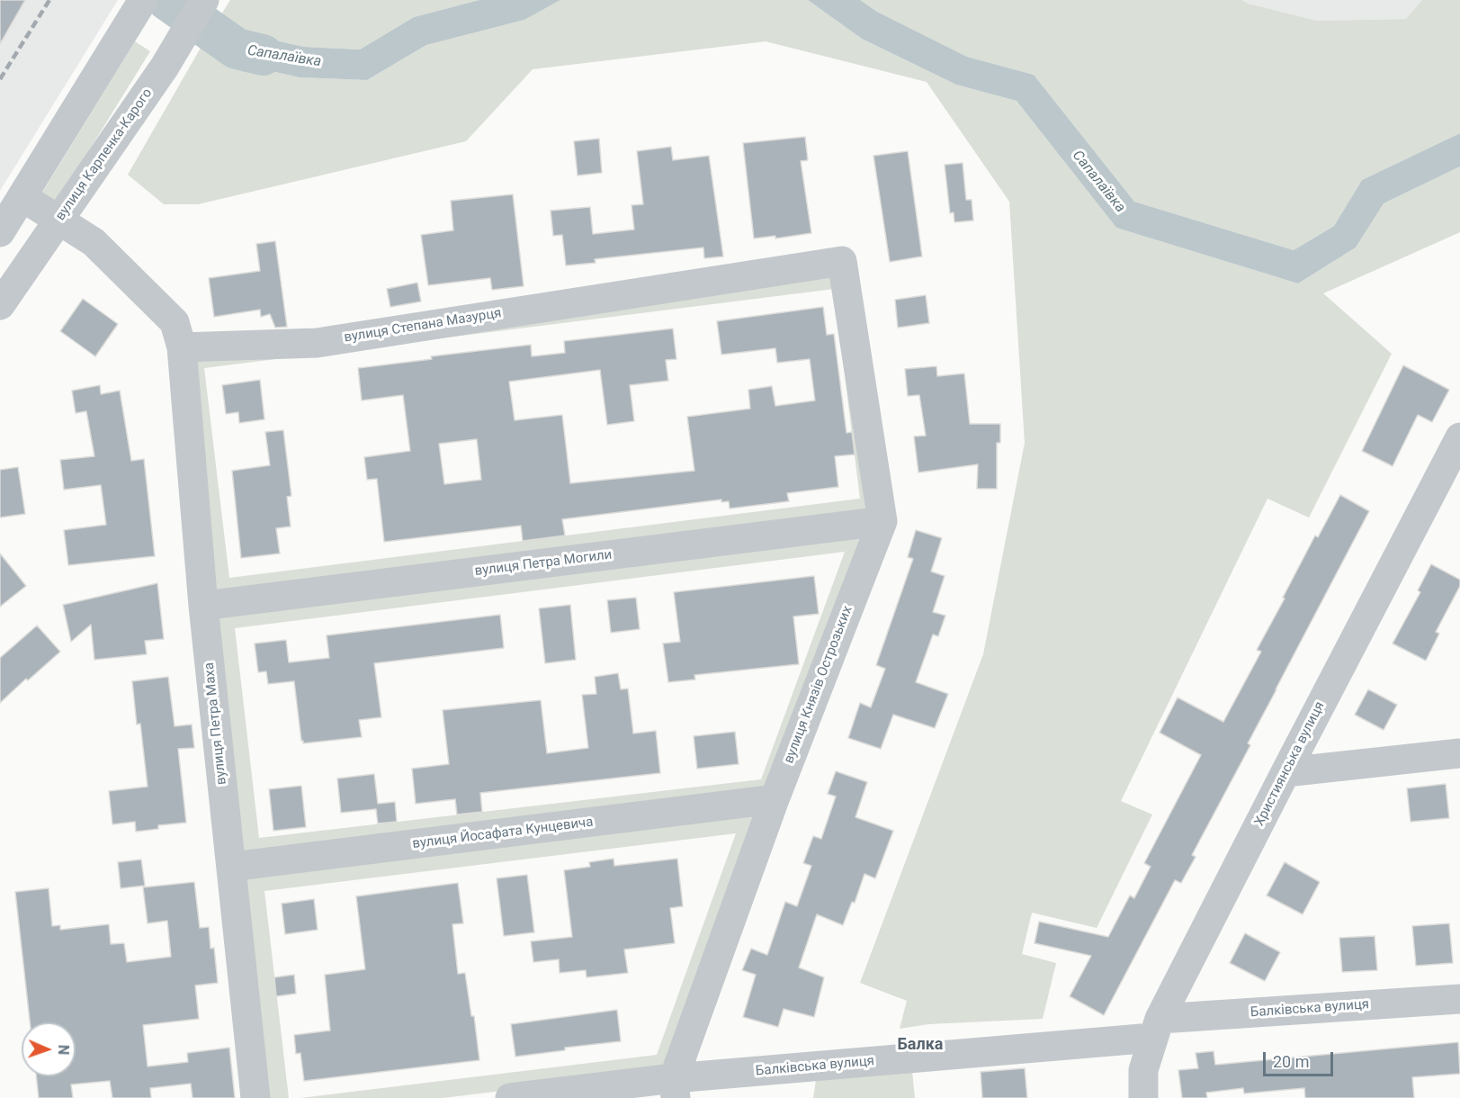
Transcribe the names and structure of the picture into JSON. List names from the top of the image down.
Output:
{
  "streets": {
    "street": [
      "вулиця Карпенка-Карого",
      "вулиця Степана Мазурця",
      "вулиця Петра Могили",
      "вулиця Князів Острозьких",
      "вулиця Петра Маха",
      "Християнська вулиця",
      "вулиця Йосафата Кунцевича",
      "Балківська вулиця"
    ]
  },
  "crossings": [
    ["вулиця Степана Мазурця", "вулиця Петра Могили"],
    ["вулиця Степана Мазурця", "вулиця Князів Острозьких"],
    ["вулиця Степана Мазурця", "вулиця Петра Маха"],
    ["вулиця Петра Могили", "вулиця Князів Острозьких"],
    ["вулиця Петра Могили", "вулиця Петра Маха"],
    ["вулиця Князів Острозьких", "вулиця Йосафата Кунцевича"],
    ["вулиця Князів Острозьких", "Балківська вулиця"],
    ["вулиця Петра Маха", "вулиця Йосафата Кунцевича"],
    ["Християнська вулиця", "Балківська вулиця"]
  ],
  "districts": ["Балка"],
  "water": ["Сапалаївка"],
  "scale_bar": "20 m",
  "north": "right"
}
